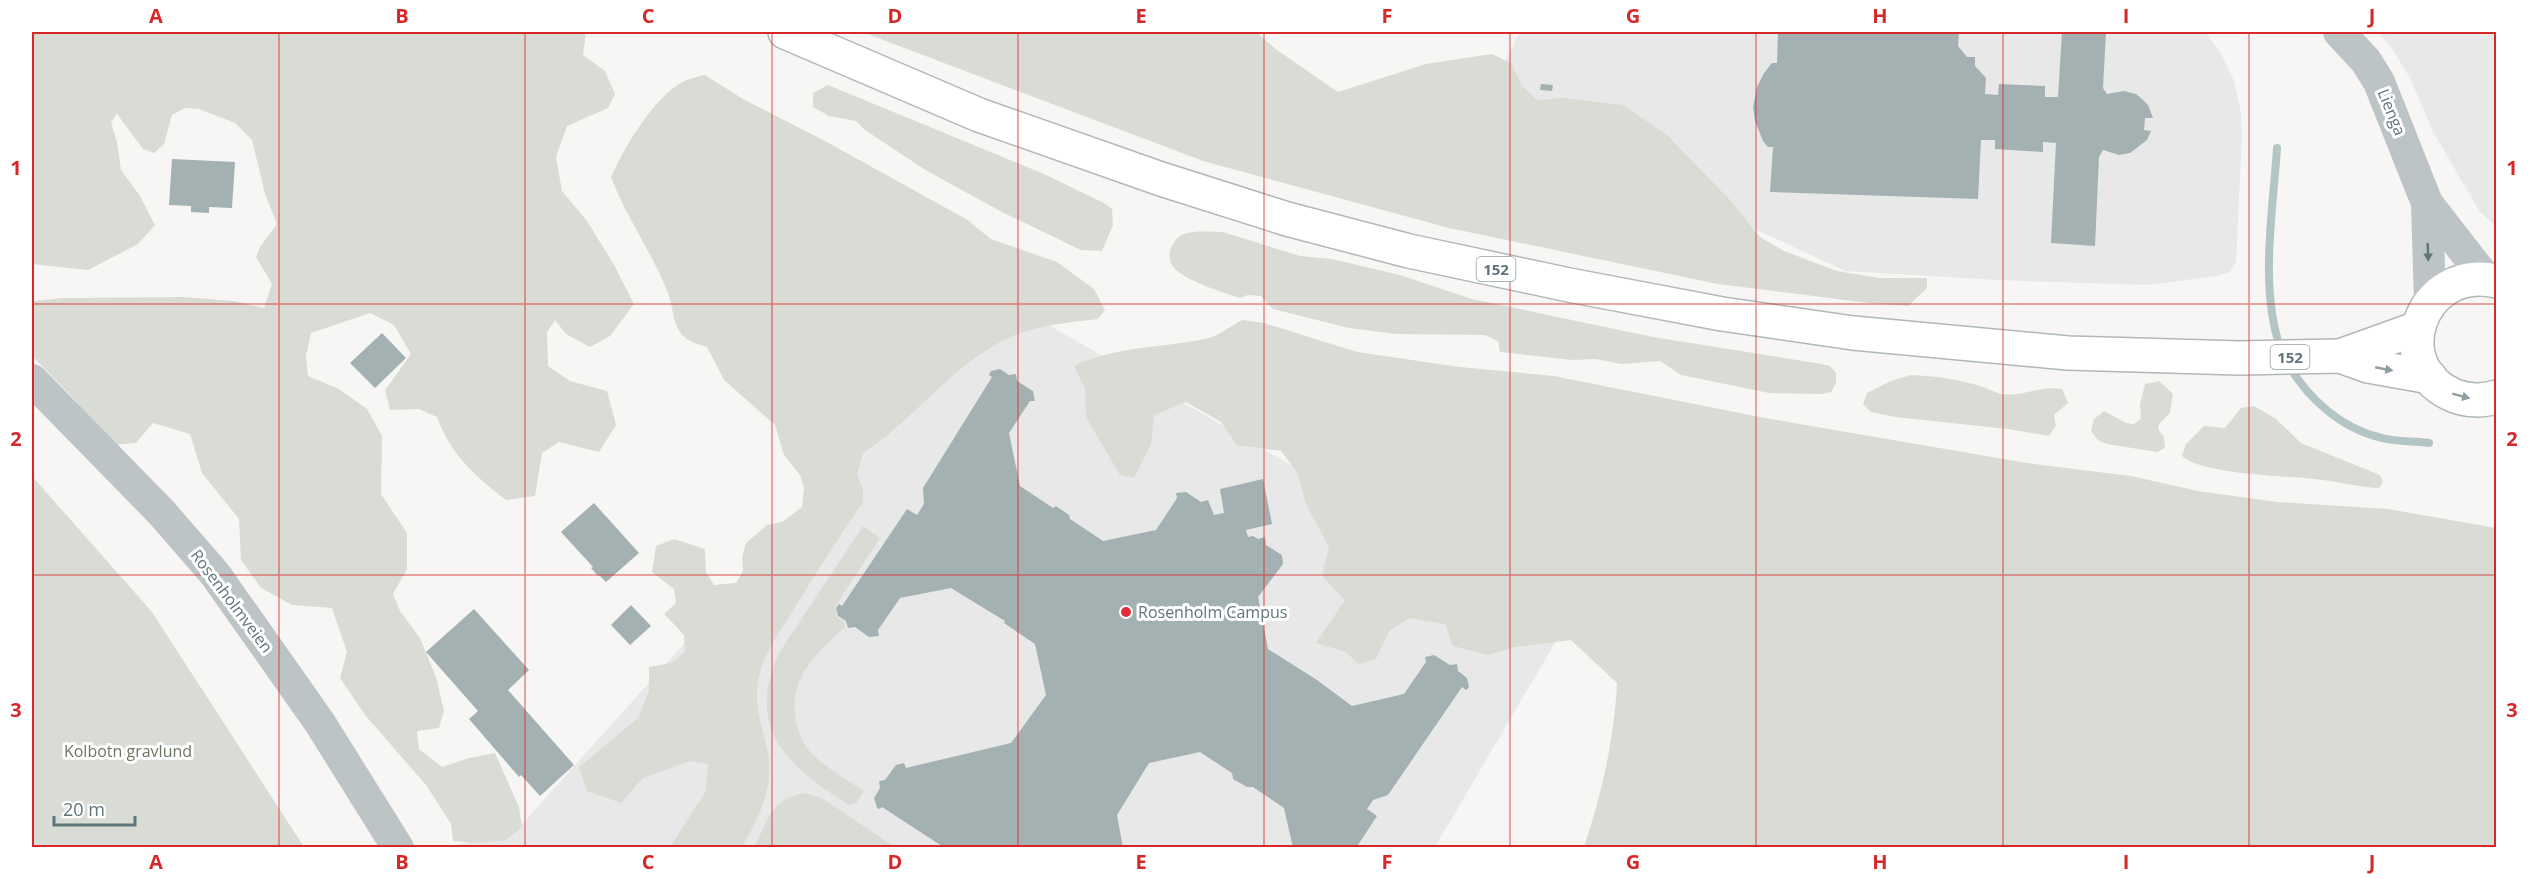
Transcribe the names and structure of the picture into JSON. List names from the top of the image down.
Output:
{
  "streets": {
    "main road": ["152"],
    "street": ["Lienga", "Rosenholmveien"]
  },
  "crossings": [
    ["Lienga", "152"]
  ],
  "parks": ["Kolbotn gravlund"],
  "places": ["Rosenholm Campus"],
  "scale_bar": "20 m",
  "grid": {
    "columns": [
      "A",
      "B",
      "C",
      "D",
      "E",
      "F",
      "G",
      "H",
      "I",
      "J"
    ],
    "rows": ["1", "2", "3"]
  }
}
